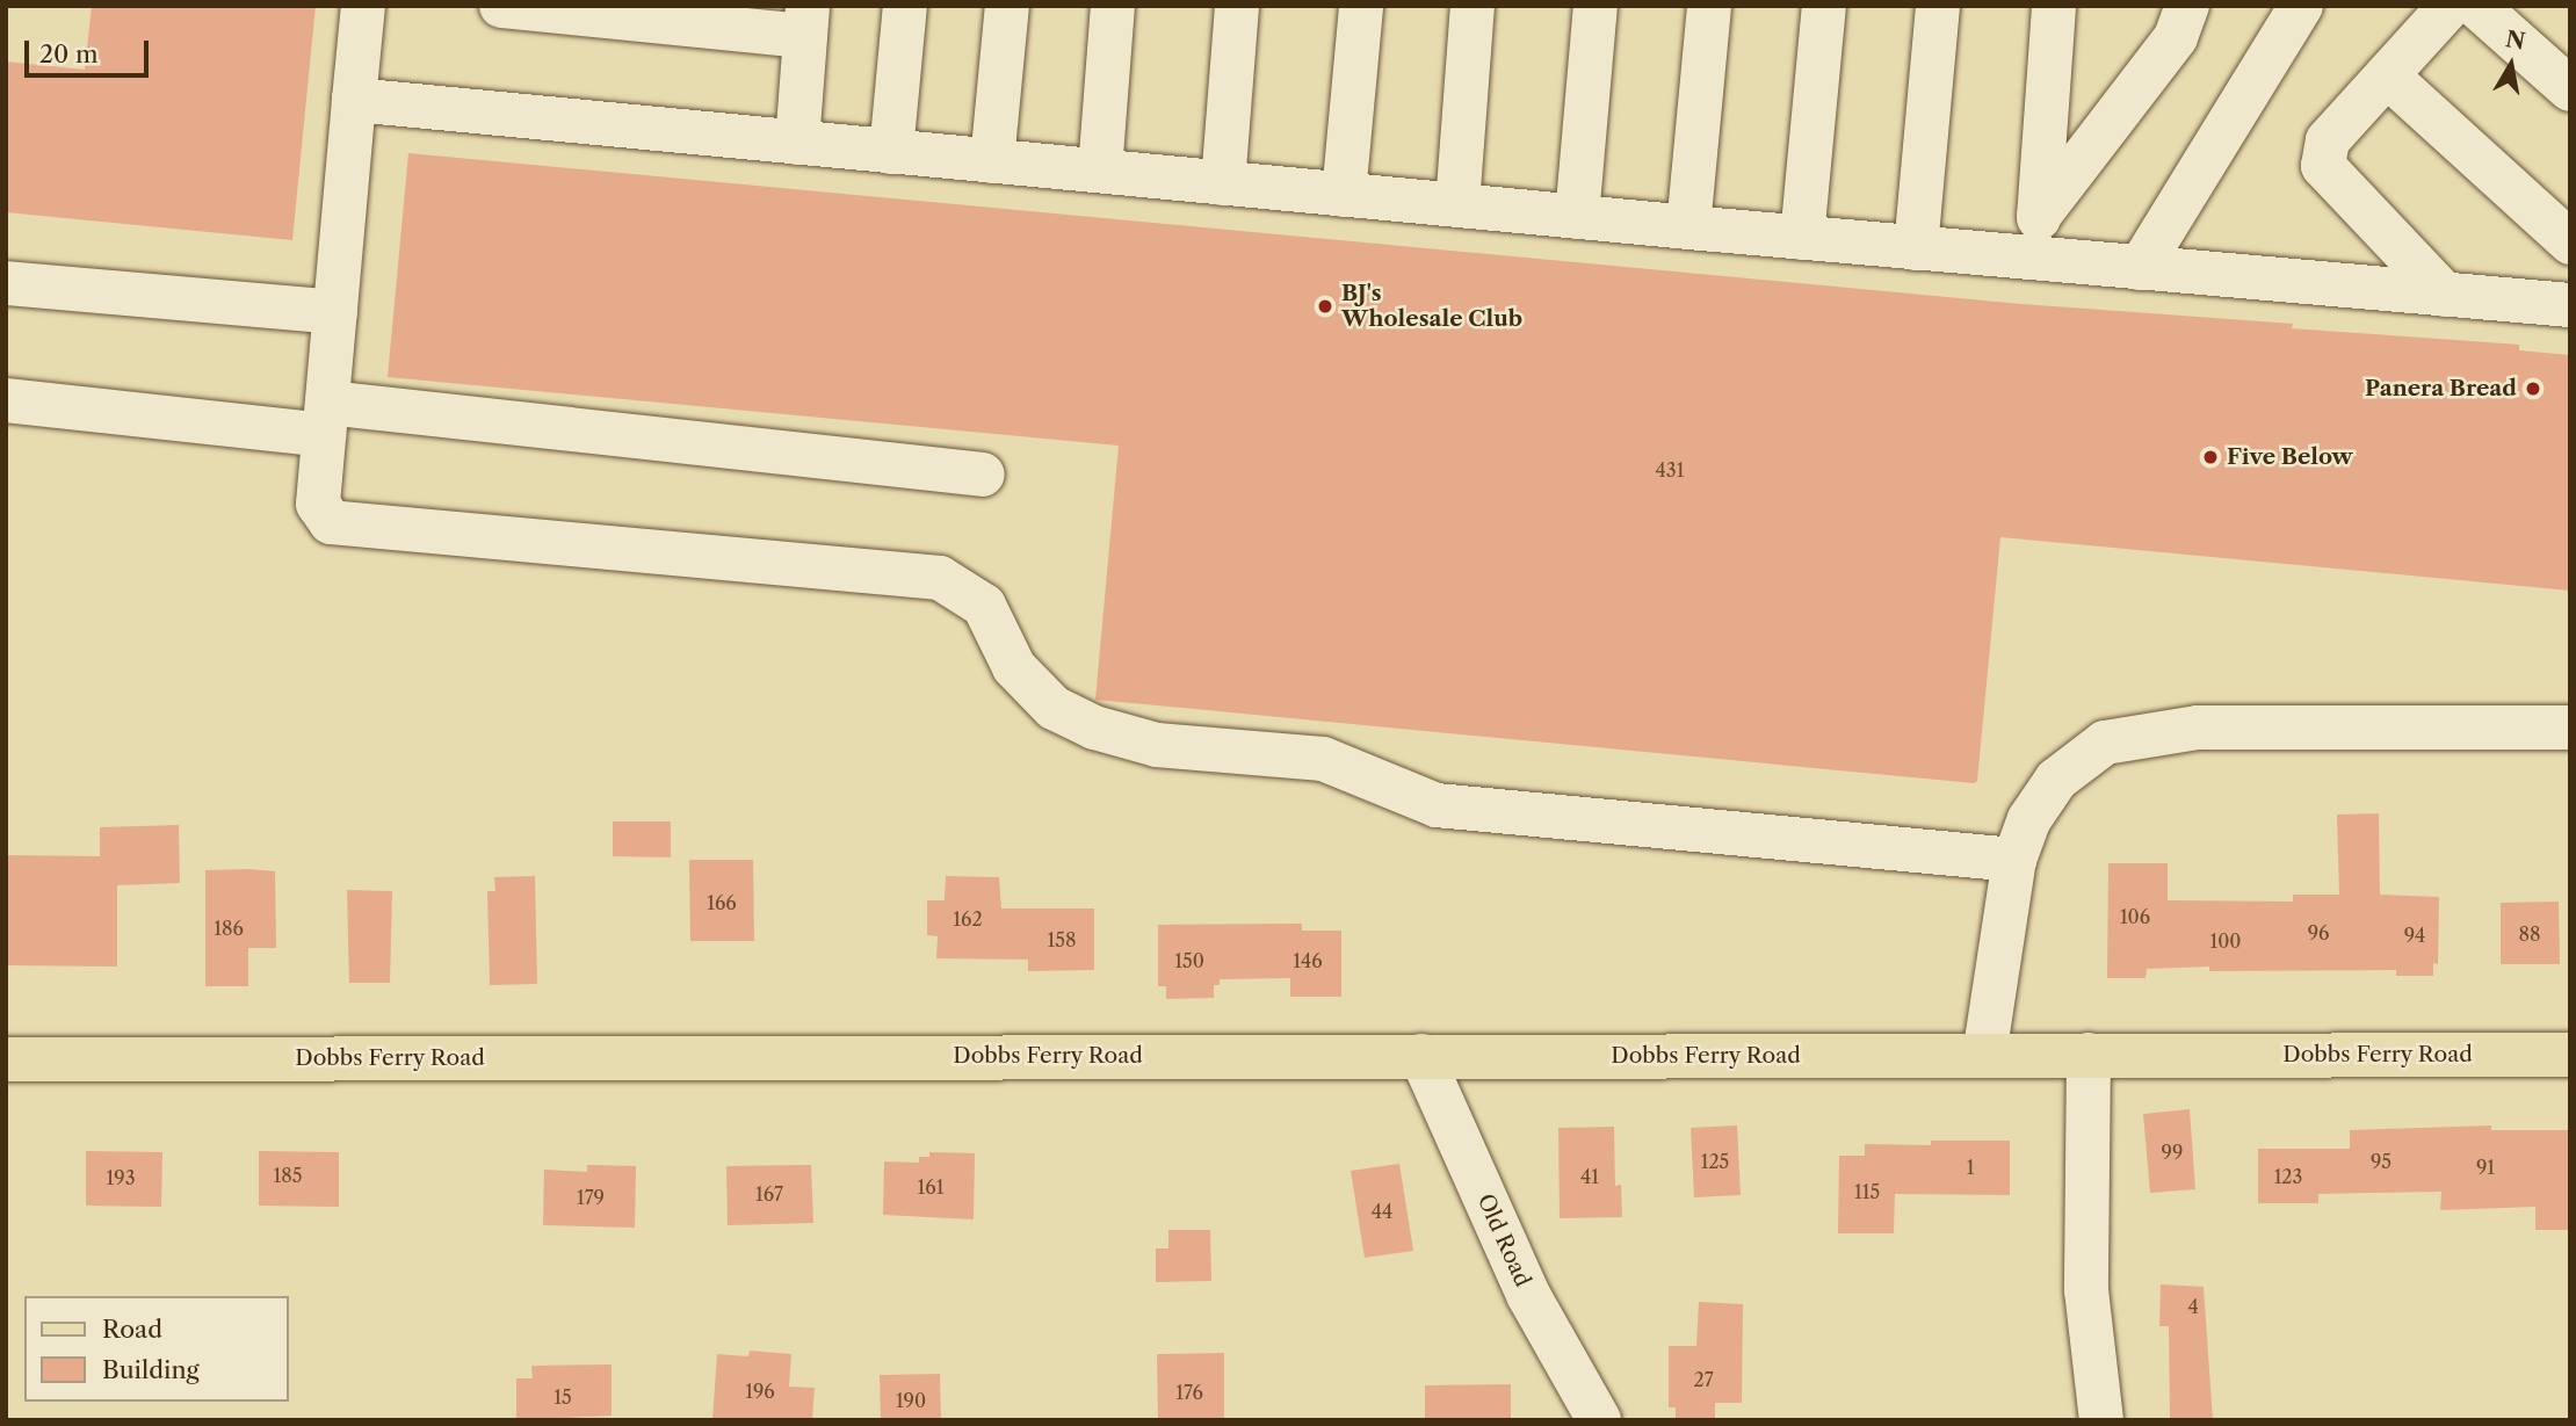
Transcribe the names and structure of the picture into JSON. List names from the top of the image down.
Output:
{
  "streets": {
    "main road": ["Dobbs Ferry Road"],
    "street": ["Old Road"]
  },
  "crossings": [
    ["Dobbs Ferry Road", "Old Road"]
  ],
  "places": ["BJ's Wholesale Club", "Panera Bread", "Five Below"],
  "house_numbers": [
    "431",
    "166",
    "106",
    "162",
    "186",
    "96",
    "88",
    "94",
    "158",
    "100",
    "150",
    "146",
    "99",
    "125",
    "95",
    "1",
    "91",
    "185",
    "41",
    "123",
    "193",
    "161",
    "115",
    "167",
    "179",
    "44",
    "4",
    "27",
    "196",
    "176",
    "15",
    "190"
  ],
  "legend": ["Road", "Building"],
  "scale_bar": "20 m",
  "north": "top"
}
